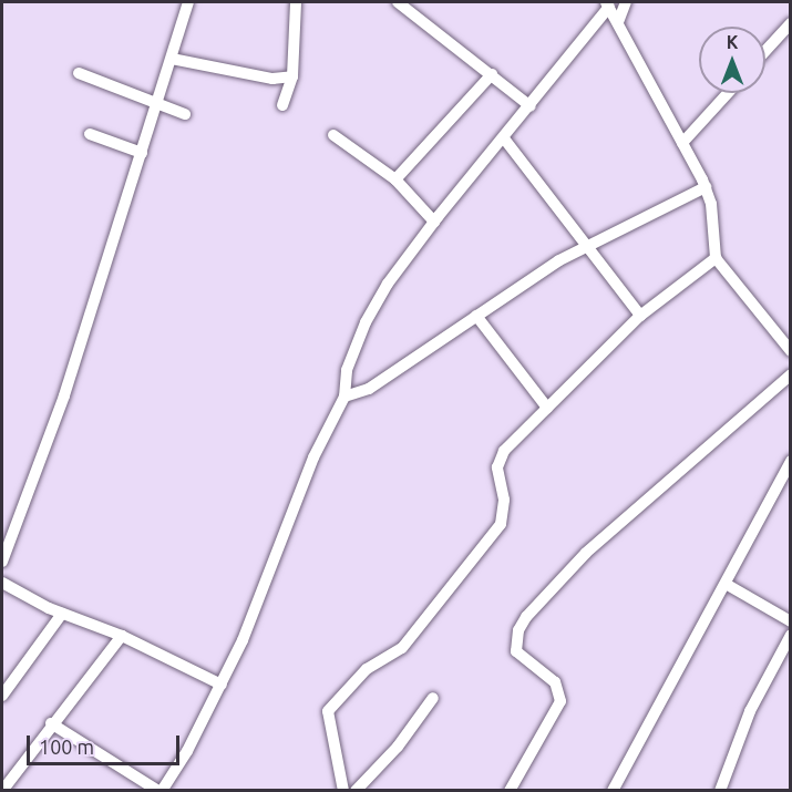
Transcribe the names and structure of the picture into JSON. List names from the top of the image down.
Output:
{
  "scale_bar": "100 m",
  "north": "top"
}
